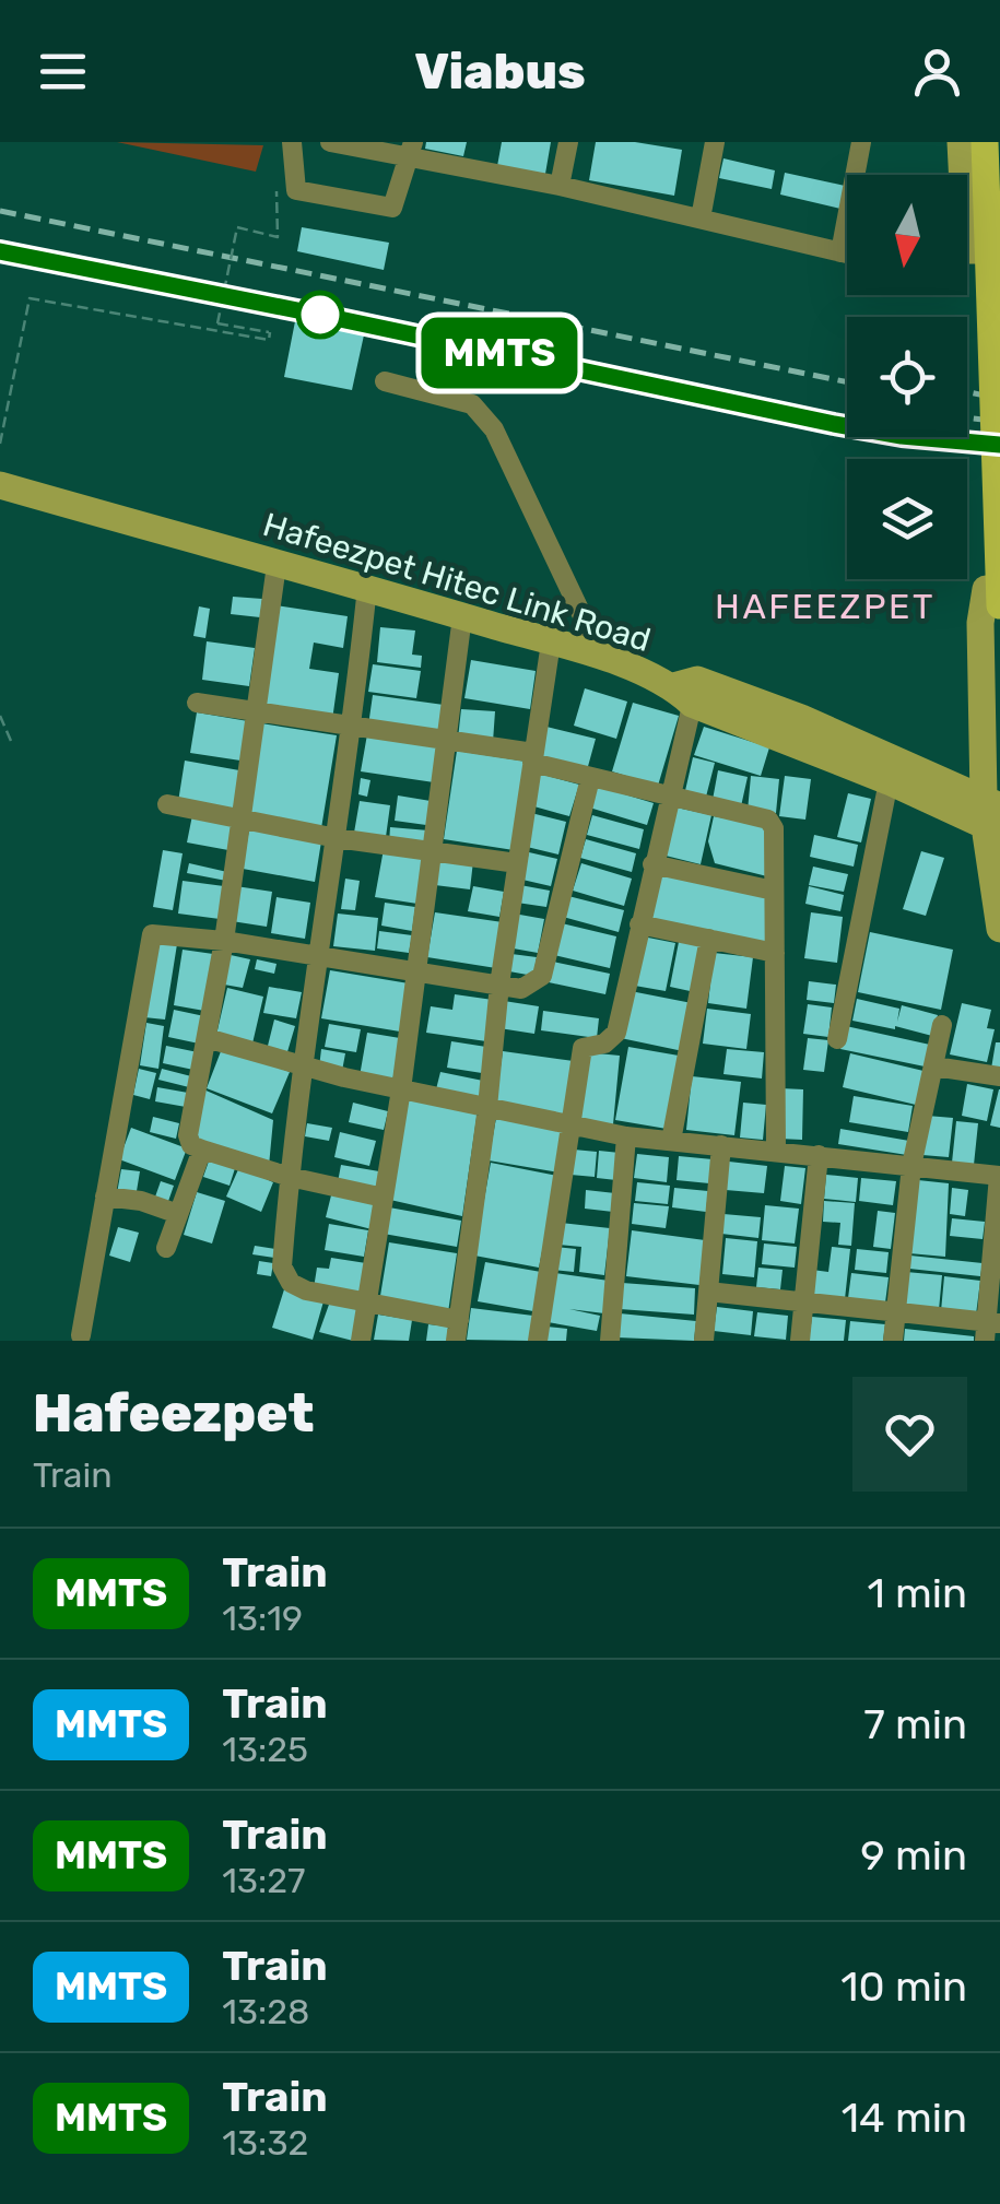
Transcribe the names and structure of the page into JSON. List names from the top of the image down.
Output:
{
  "streets": {
    "main road": ["Hafeezpet Hitec Link Road"]
  },
  "districts": ["HAFEEZPET"],
  "north": "bottom",
  "page": {
    "header": "Viabus",
    "on_map": "MMTS",
    "heading": ["Hafeezpet", "Train"],
    "list": [
      {
        "mark": "MMTS",
        "name": "Train",
        "note": "13:19",
        "value": "1 min"
      },
      {
        "mark": "MMTS",
        "name": "Train",
        "note": "13:25",
        "value": "7 min"
      },
      {
        "mark": "MMTS",
        "name": "Train",
        "note": "13:27",
        "value": "9 min"
      },
      {
        "mark": "MMTS",
        "name": "Train",
        "note": "13:28",
        "value": "10 min"
      },
      {
        "mark": "MMTS",
        "name": "Train",
        "note": "13:32",
        "value": "14 min"
      }
    ]
  }
}
